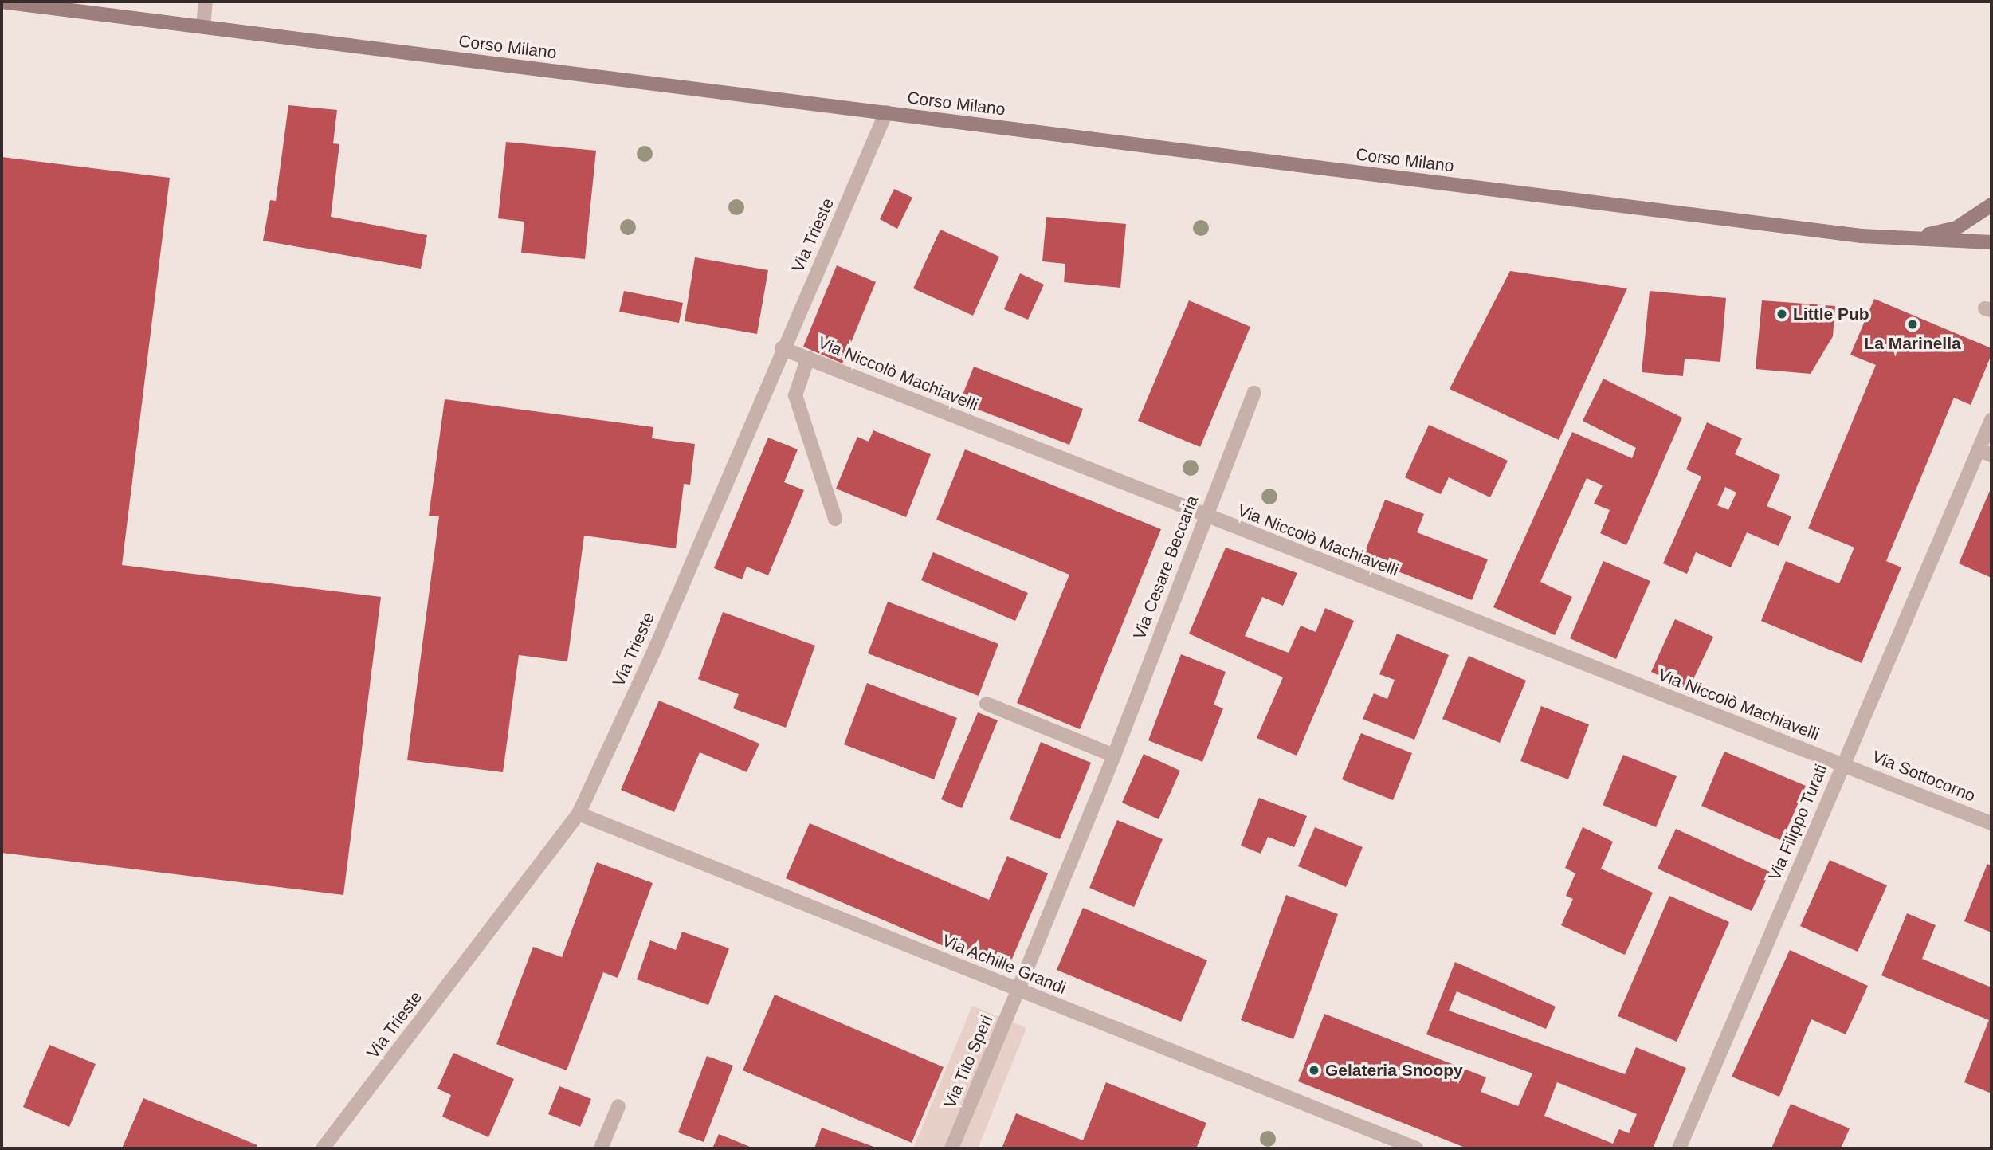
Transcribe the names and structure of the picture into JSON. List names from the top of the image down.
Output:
{
  "streets": {
    "main road": ["Corso Milano"],
    "street": [
      "Via Trieste",
      "Via Niccolò Machiavelli",
      "Via Cesare Beccaria",
      "Via Sottocorno",
      "Via Filippo Turati",
      "Via Achille Grandi",
      "Via Tito Speri"
    ]
  },
  "crossings": [
    ["Corso Milano", "Via Trieste"],
    ["Via Trieste", "Via Niccolò Machiavelli"],
    ["Via Trieste", "Via Achille Grandi"],
    ["Via Niccolò Machiavelli", "Via Cesare Beccaria"],
    ["Via Niccolò Machiavelli", "Via Sottocorno"],
    ["Via Niccolò Machiavelli", "Via Filippo Turati"],
    ["Via Cesare Beccaria", "Via Achille Grandi"],
    ["Via Cesare Beccaria", "Via Tito Speri"],
    ["Via Sottocorno", "Via Filippo Turati"],
    ["Via Achille Grandi", "Via Tito Speri"]
  ],
  "places": ["Little Pub", "La Marinella", "Gelateria Snoopy"]
}
